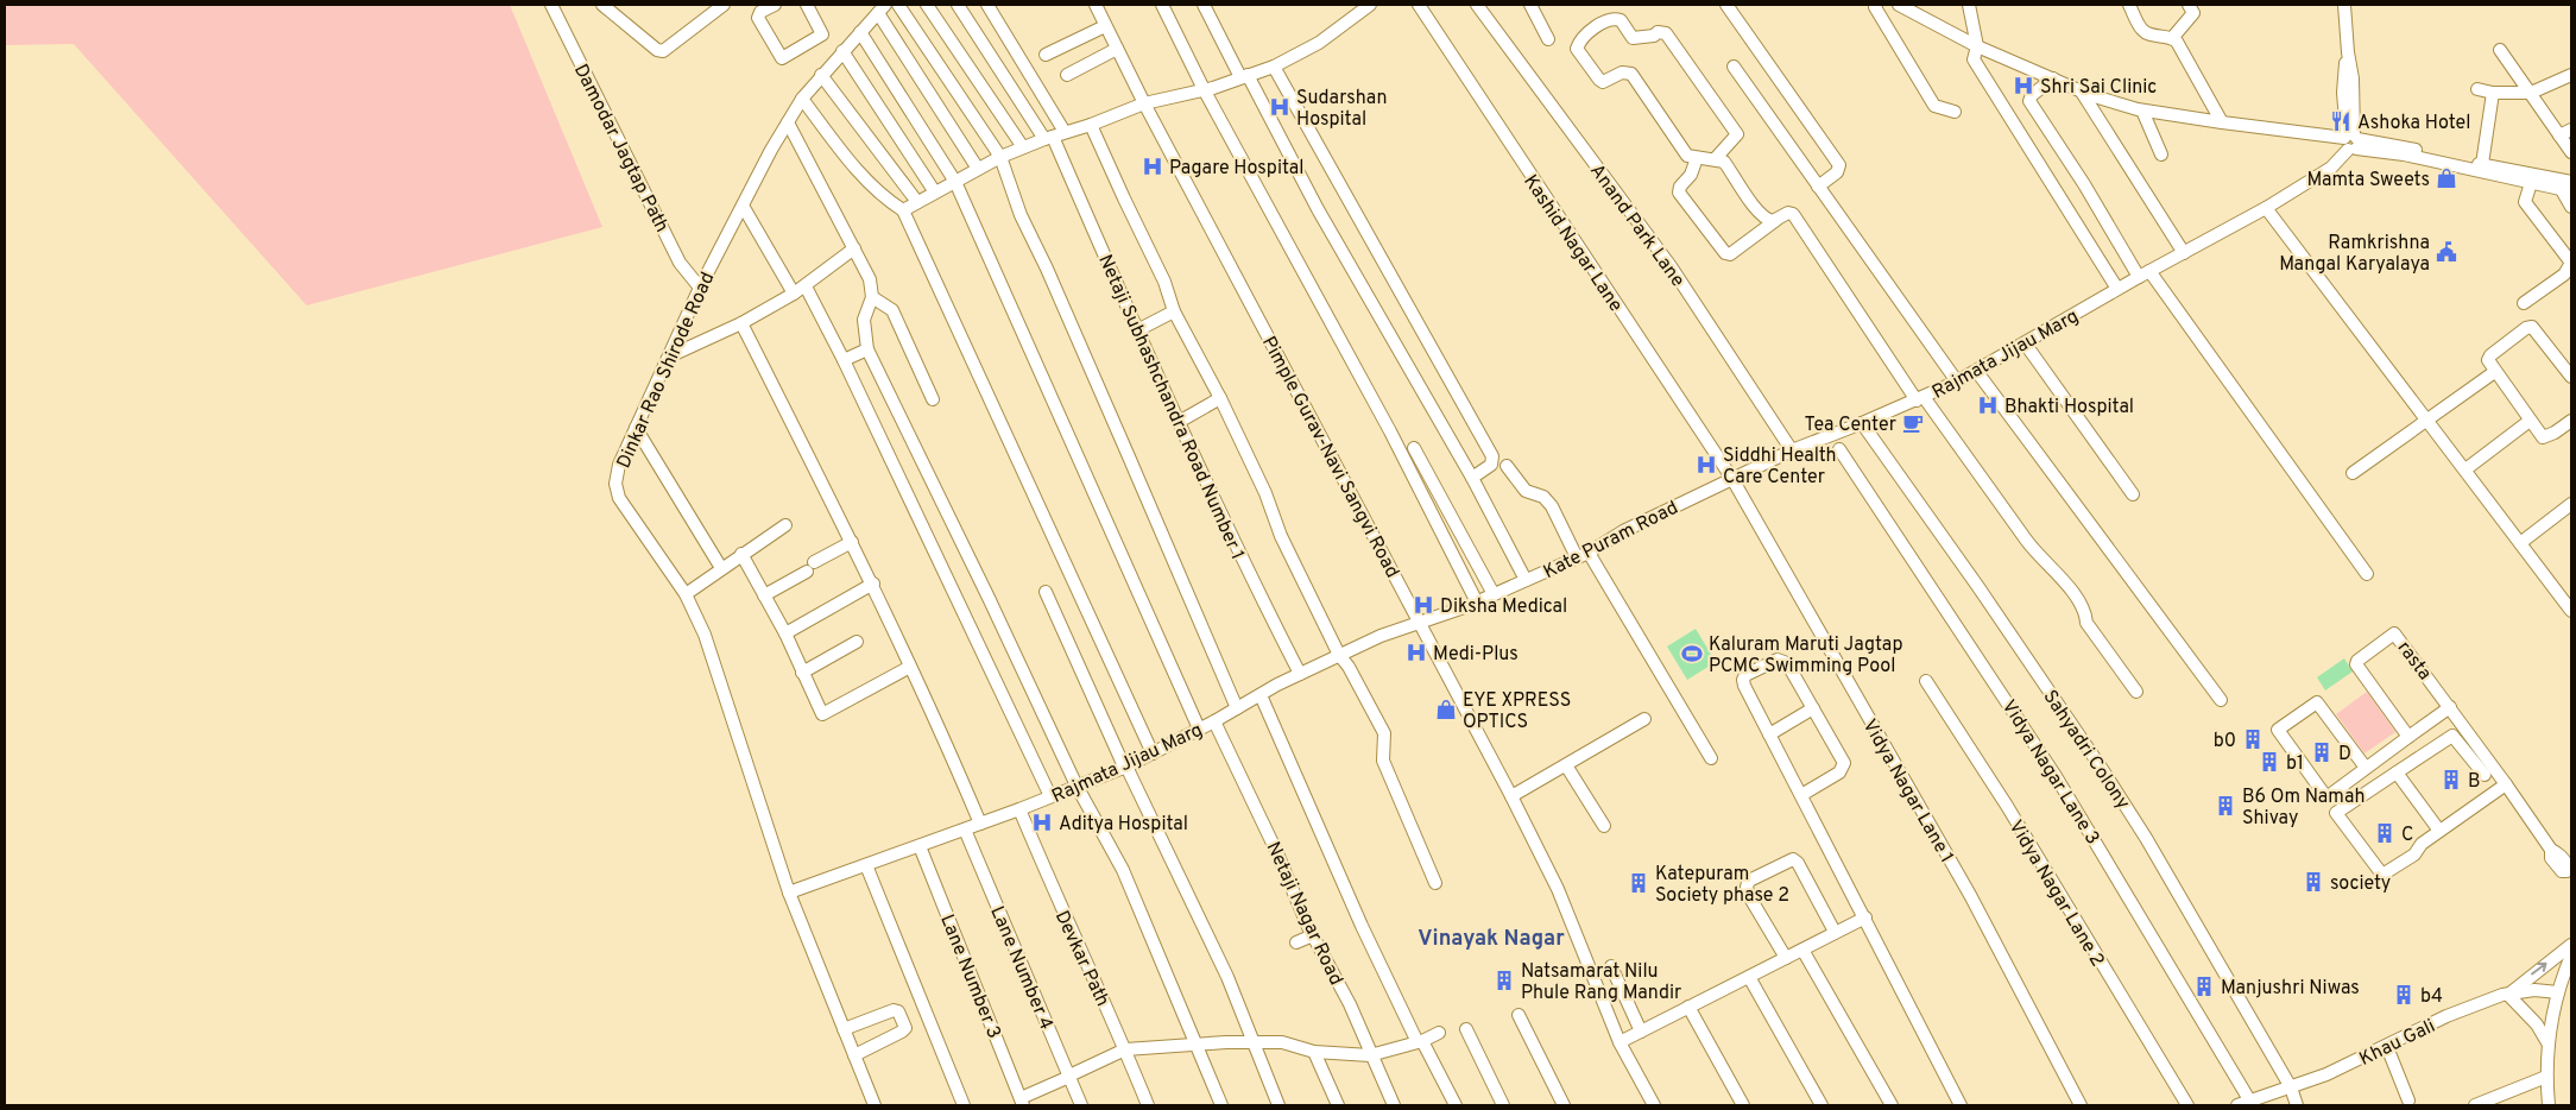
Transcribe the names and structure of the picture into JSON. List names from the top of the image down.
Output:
{
  "streets": {
    "street": [
      "Damodar Jagtap Path",
      "Anand Park Lane",
      "Kashid Nagar Lane",
      "Rajmata Jijau Marg",
      "Dinkar Rao Shirode Road",
      "Netaji Subhashchandra Road Number 1",
      "Pimple Gurav-Navi Sangvi Road",
      "Kate Puram Road",
      "rasta",
      "Sahyadri Colony",
      "Vidya Nagar Lane 3",
      "Vidya Nagar Lane 1",
      "Vidya Nagar Lane 2",
      "Netaji Nagar Road",
      "Devkar Path",
      "Lane Number 4",
      "Lane Number 3",
      "Khau Gali"
    ]
  },
  "crossings": [
    ["Damodar Jagtap Path", "Dinkar Rao Shirode Road"],
    ["Anand Park Lane", "Rajmata Jijau Marg"],
    ["Kashid Nagar Lane", "Rajmata Jijau Marg"],
    ["Kashid Nagar Lane", "Kate Puram Road"],
    ["Kashid Nagar Lane", "Vidya Nagar Lane 1"],
    ["Rajmata Jijau Marg", "Dinkar Rao Shirode Road"],
    ["Rajmata Jijau Marg", "Netaji Subhashchandra Road Number 1"],
    ["Rajmata Jijau Marg", "Pimple Gurav-Navi Sangvi Road"],
    ["Rajmata Jijau Marg", "Kate Puram Road"],
    ["Rajmata Jijau Marg", "Sahyadri Colony"],
    ["Rajmata Jijau Marg", "Vidya Nagar Lane 1"],
    ["Rajmata Jijau Marg", "Netaji Nagar Road"],
    ["Rajmata Jijau Marg", "Devkar Path"],
    ["Rajmata Jijau Marg", "Lane Number 4"],
    ["Rajmata Jijau Marg", "Lane Number 3"],
    ["Pimple Gurav-Navi Sangvi Road", "Kate Puram Road"],
    ["Kate Puram Road", "Vidya Nagar Lane 1"],
    ["Sahyadri Colony", "Khau Gali"],
    ["Vidya Nagar Lane 3", "Khau Gali"]
  ],
  "districts": ["Vinayak Nagar"],
  "places": {
    "hospital": [
      "Shri Sai Clinic",
      "Sudarshan Hospital",
      "Pagare Hospital",
      "Bhakti Hospital",
      "Siddhi Health Care Center",
      "Diksha Medical",
      "Medi-Plus",
      "Aditya Hospital"
    ],
    "restaurant": ["Ashoka Hotel"],
    "shop": ["Mamta Sweets", "EYE XPRESS OPTICS"],
    "public building": ["Ramkrishna Mangal Karyalaya"],
    "cafe": ["Tea Center"],
    "sports": ["Kaluram Maruti Jagtap PCMC Swimming Pool"],
    "building": [
      "b0",
      "D",
      "b1",
      "B",
      "B6 Om Namah Shivay",
      "C",
      "society",
      "Katepuram Society phase 2",
      "Natsamarat Nilu Phule Rang Mandir",
      "Manjushri Niwas",
      "b4"
    ]
  }
}
